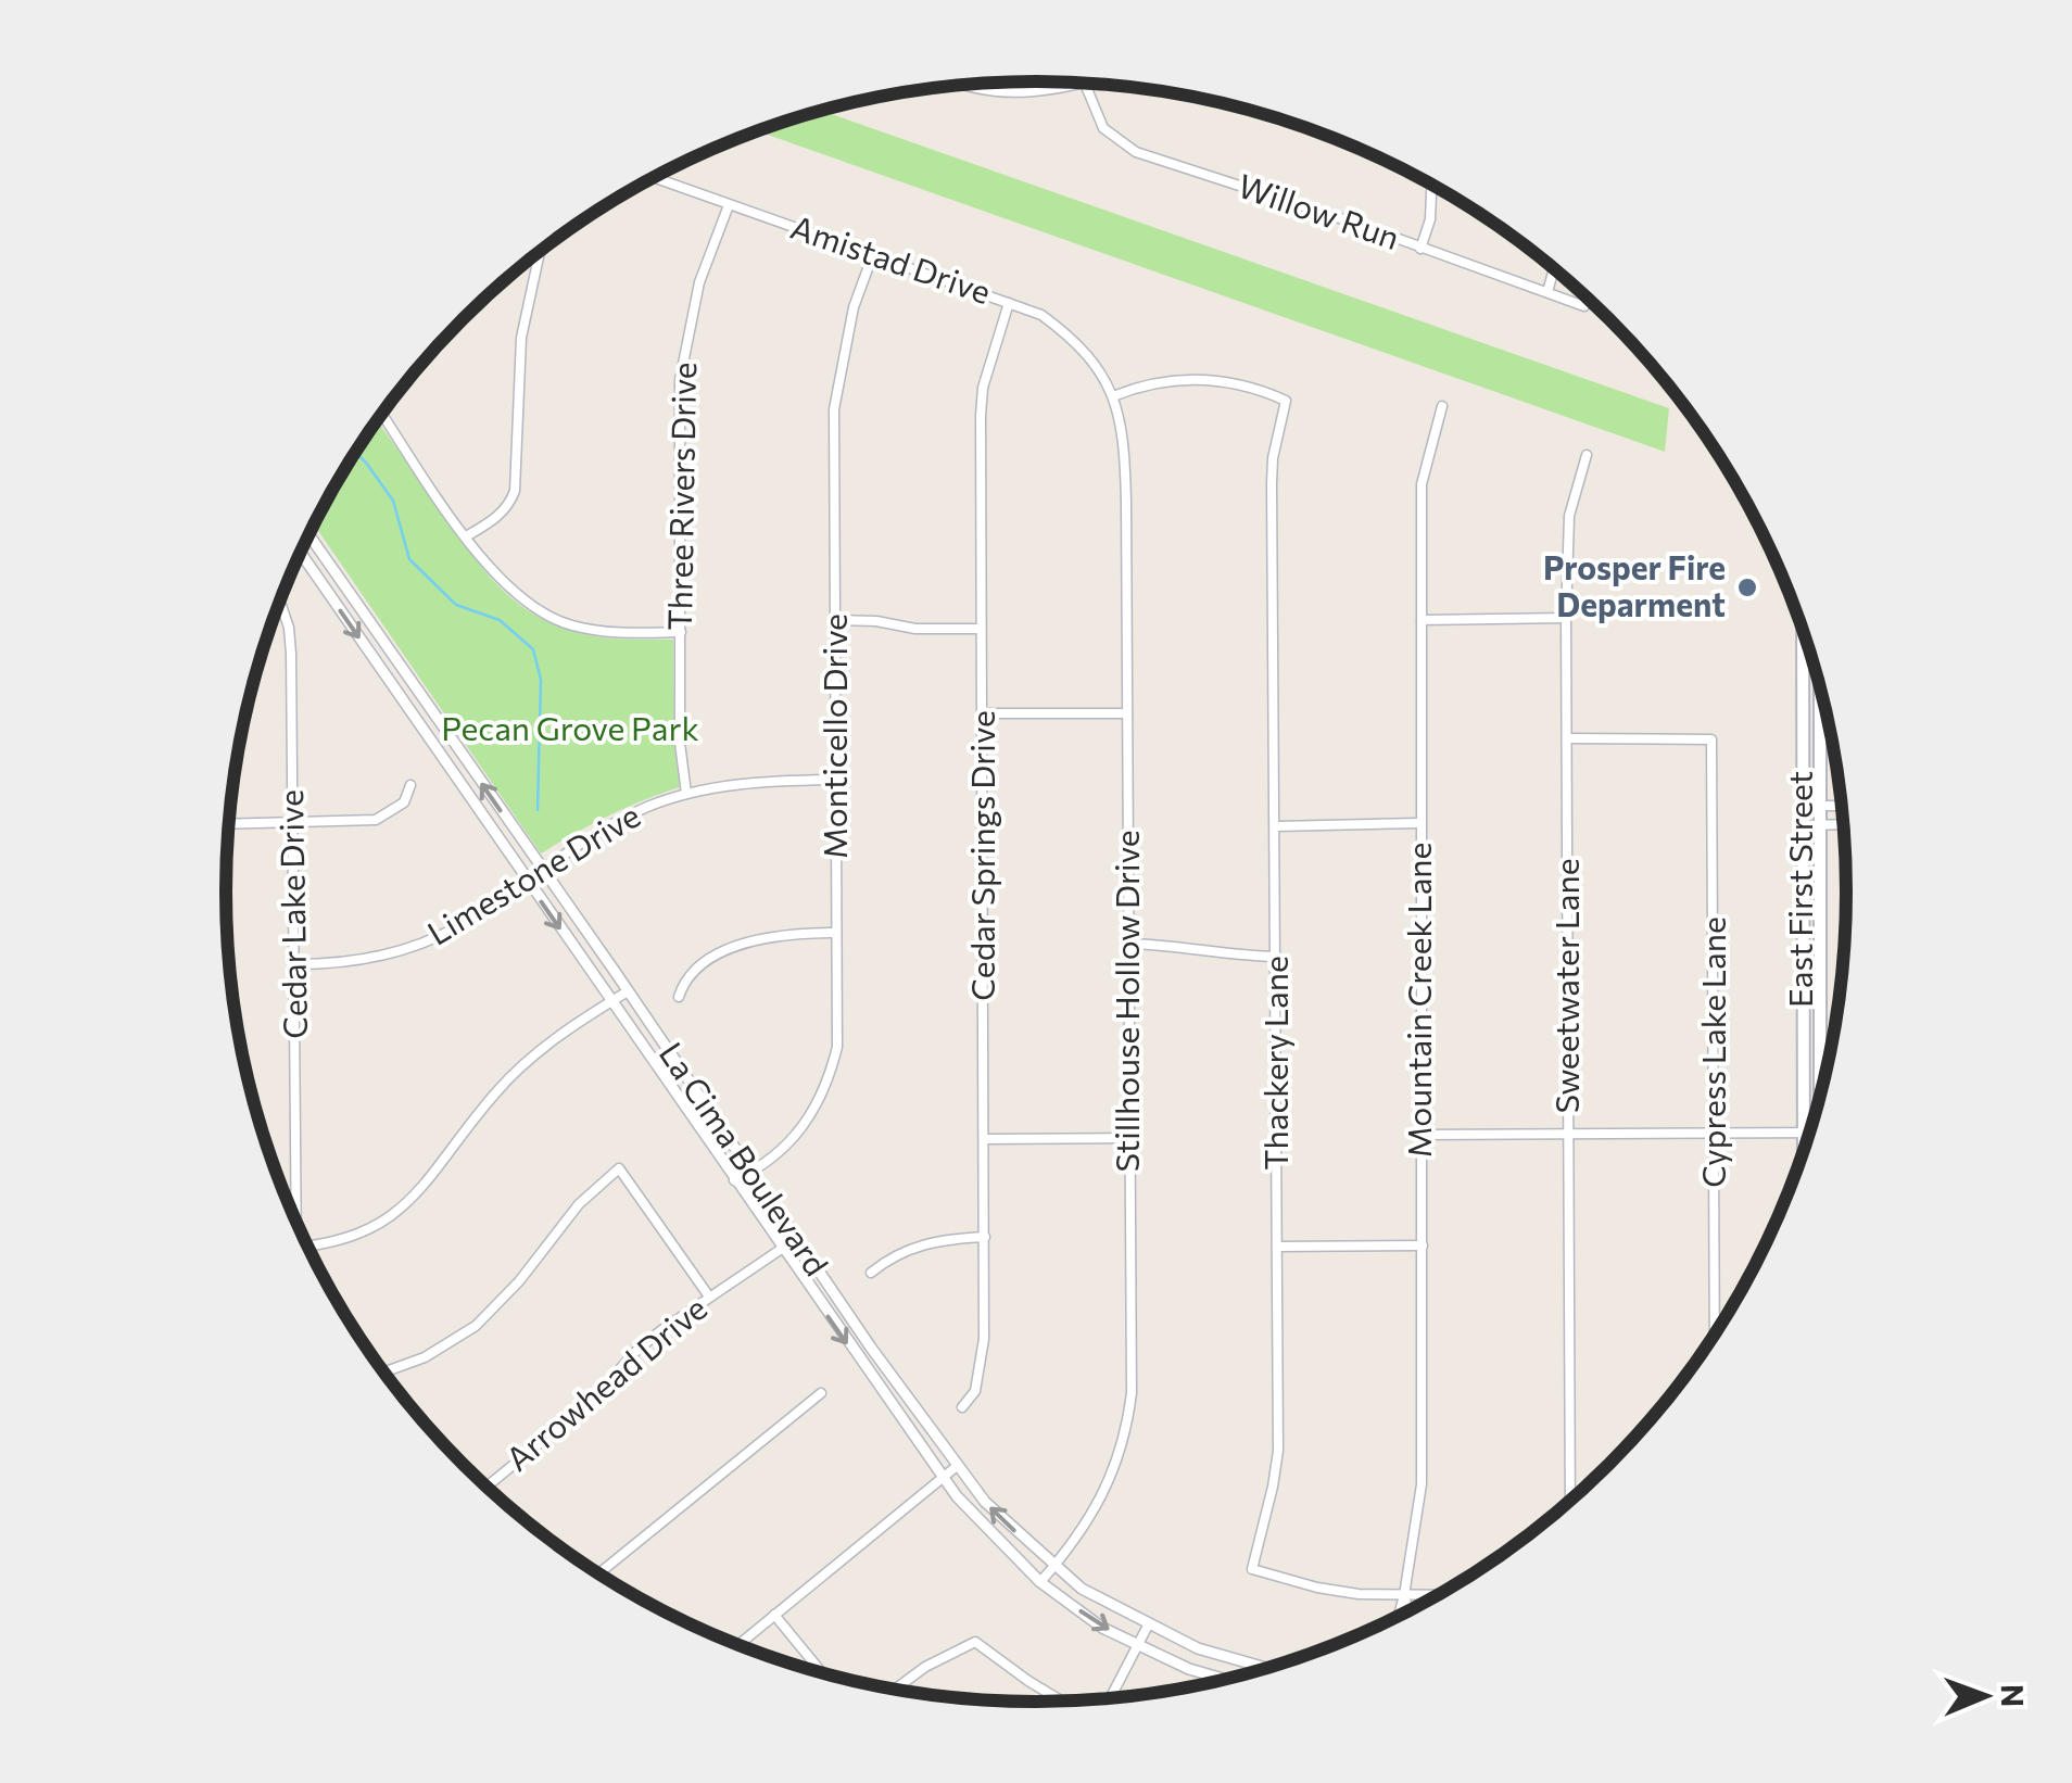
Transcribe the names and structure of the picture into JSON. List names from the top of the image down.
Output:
{
  "streets": {
    "main road": ["East First Street"],
    "street": [
      "Willow Run",
      "Amistad Drive",
      "Three Rivers Drive",
      "Monticello Drive",
      "Cedar Springs Drive",
      "Limestone Drive",
      "Cedar Lake Drive",
      "Sweetwater Lane",
      "Mountain Creek Lane",
      "Stillhouse Hollow Drive",
      "Cypress Lake Lane",
      "Thackery Lane",
      "La Cima Boulevard",
      "Arrowhead Drive"
    ]
  },
  "crossings": [
    ["Amistad Drive", "Three Rivers Drive"],
    ["Amistad Drive", "Monticello Drive"],
    ["Amistad Drive", "Cedar Springs Drive"],
    ["Amistad Drive", "Stillhouse Hollow Drive"],
    ["Amistad Drive", "Thackery Lane"],
    ["Three Rivers Drive", "Limestone Drive"],
    ["Monticello Drive", "Limestone Drive"],
    ["Monticello Drive", "La Cima Boulevard"],
    ["Limestone Drive", "Cedar Lake Drive"],
    ["Limestone Drive", "La Cima Boulevard"],
    ["Sweetwater Lane", "Cypress Lake Lane"],
    ["Mountain Creek Lane", "Thackery Lane"],
    ["Stillhouse Hollow Drive", "Thackery Lane"],
    ["Stillhouse Hollow Drive", "La Cima Boulevard"],
    ["La Cima Boulevard", "Arrowhead Drive"]
  ],
  "parks": ["Pecan Grove Park"],
  "places": ["Prosper Fire Deparment"],
  "north": "right"
}
